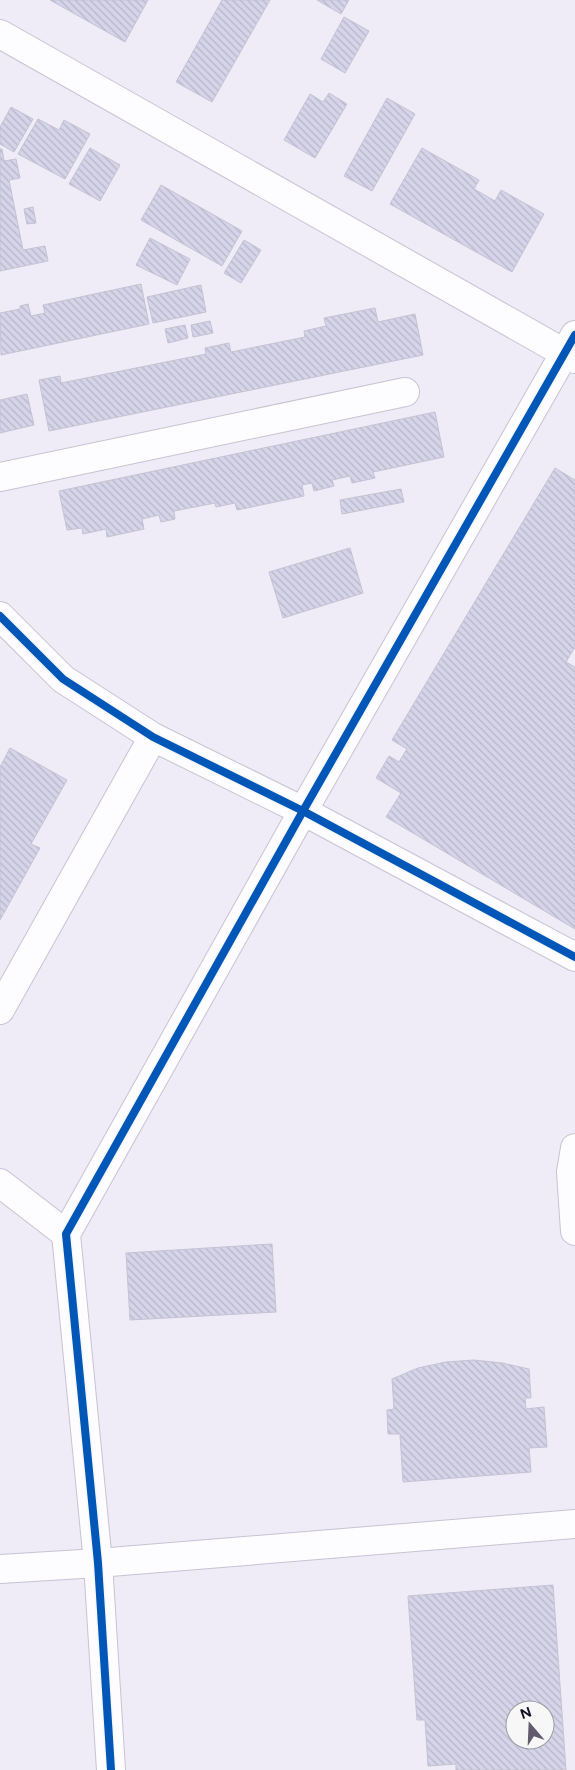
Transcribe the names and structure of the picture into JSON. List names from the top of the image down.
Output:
{
  "north": "top"
}
